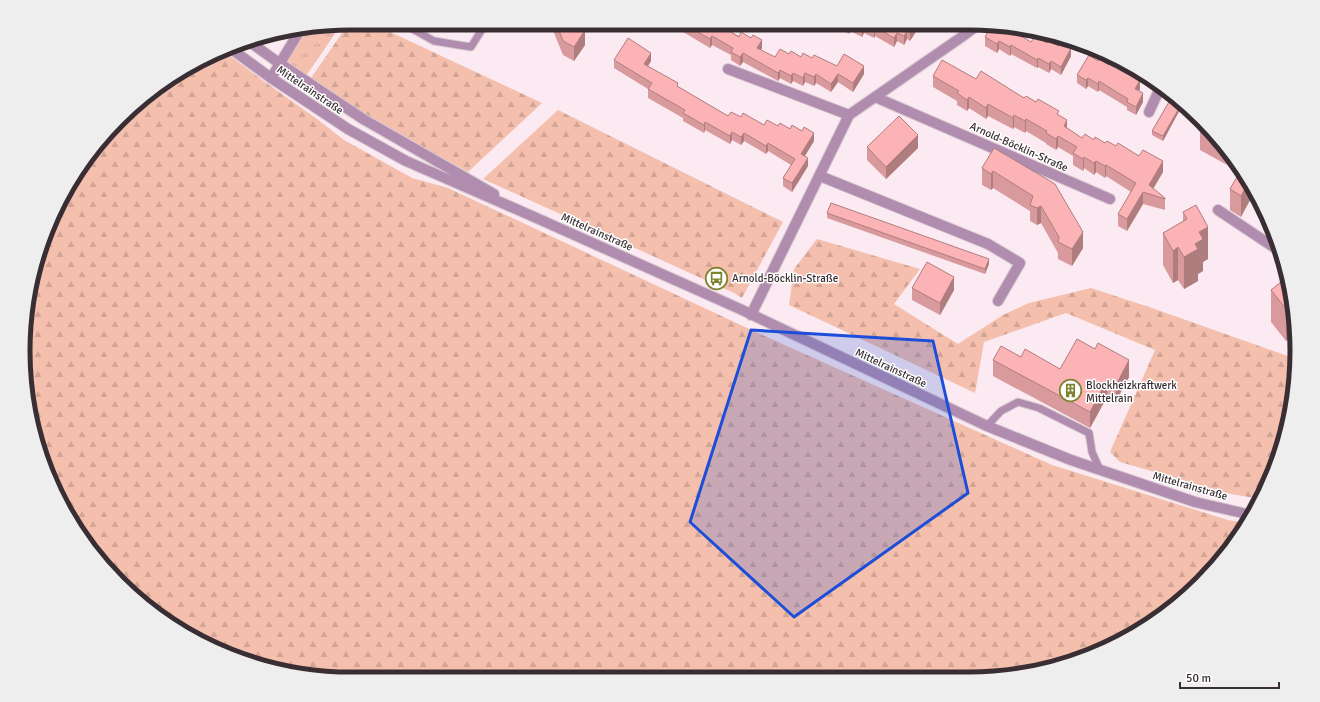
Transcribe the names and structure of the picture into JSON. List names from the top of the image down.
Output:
{
  "streets": {
    "street": ["Mittelrainstraße", "Arnold-Böcklin-Straße"]
  },
  "places": {
    "bus stop": ["Arnold-Böcklin-Straße"],
    "building": ["Blockheizkraftwerk Mittelrain"]
  },
  "scale_bar": "50 m"
}
